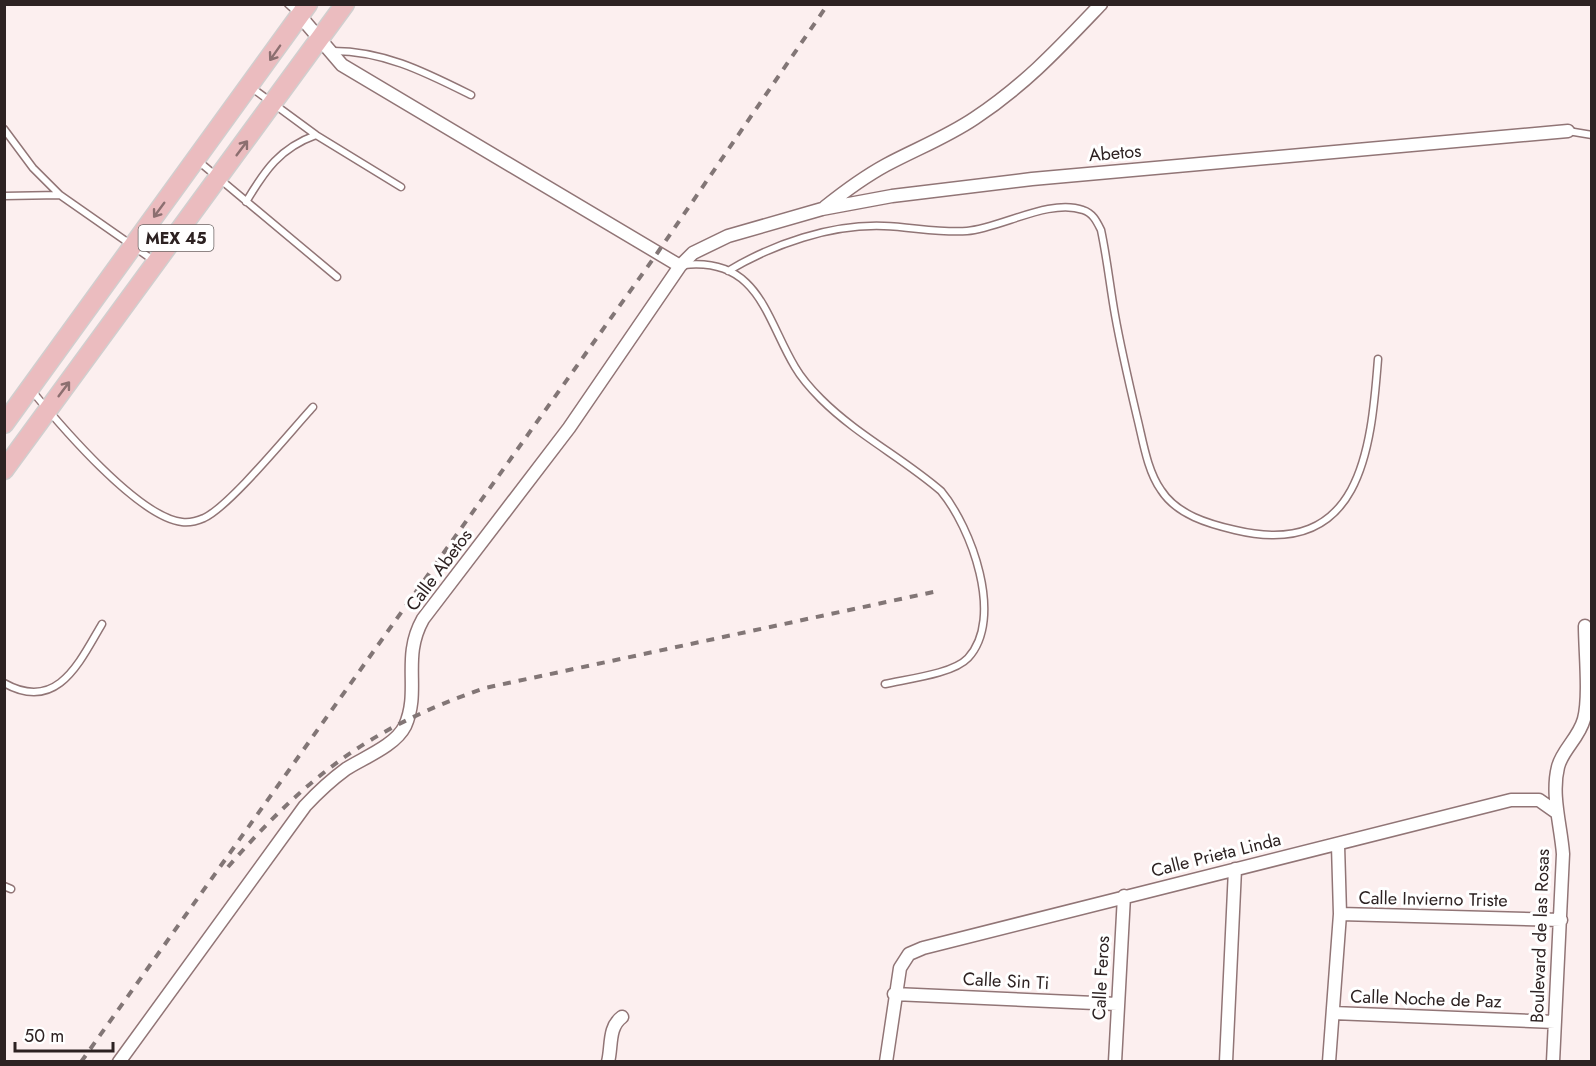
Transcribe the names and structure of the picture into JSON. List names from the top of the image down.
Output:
{
  "streets": {
    "main road": ["MEX 45"],
    "street": [
      "Abetos",
      "Calle Abetos",
      "Calle Prieta Linda",
      "Calle Invierno Triste",
      "Boulevard de las Rosas",
      "Calle Feros",
      "Calle Sin Ti",
      "Calle Noche de Paz"
    ]
  },
  "crossings": [
    ["Abetos", "Calle Abetos"],
    ["Calle Prieta Linda", "Boulevard de las Rosas"],
    ["Calle Prieta Linda", "Calle Feros"],
    ["Calle Prieta Linda", "Calle Sin Ti"],
    ["Calle Invierno Triste", "Boulevard de las Rosas"],
    ["Boulevard de las Rosas", "Calle Noche de Paz"],
    ["Calle Feros", "Calle Sin Ti"]
  ],
  "scale_bar": "50 m"
}
